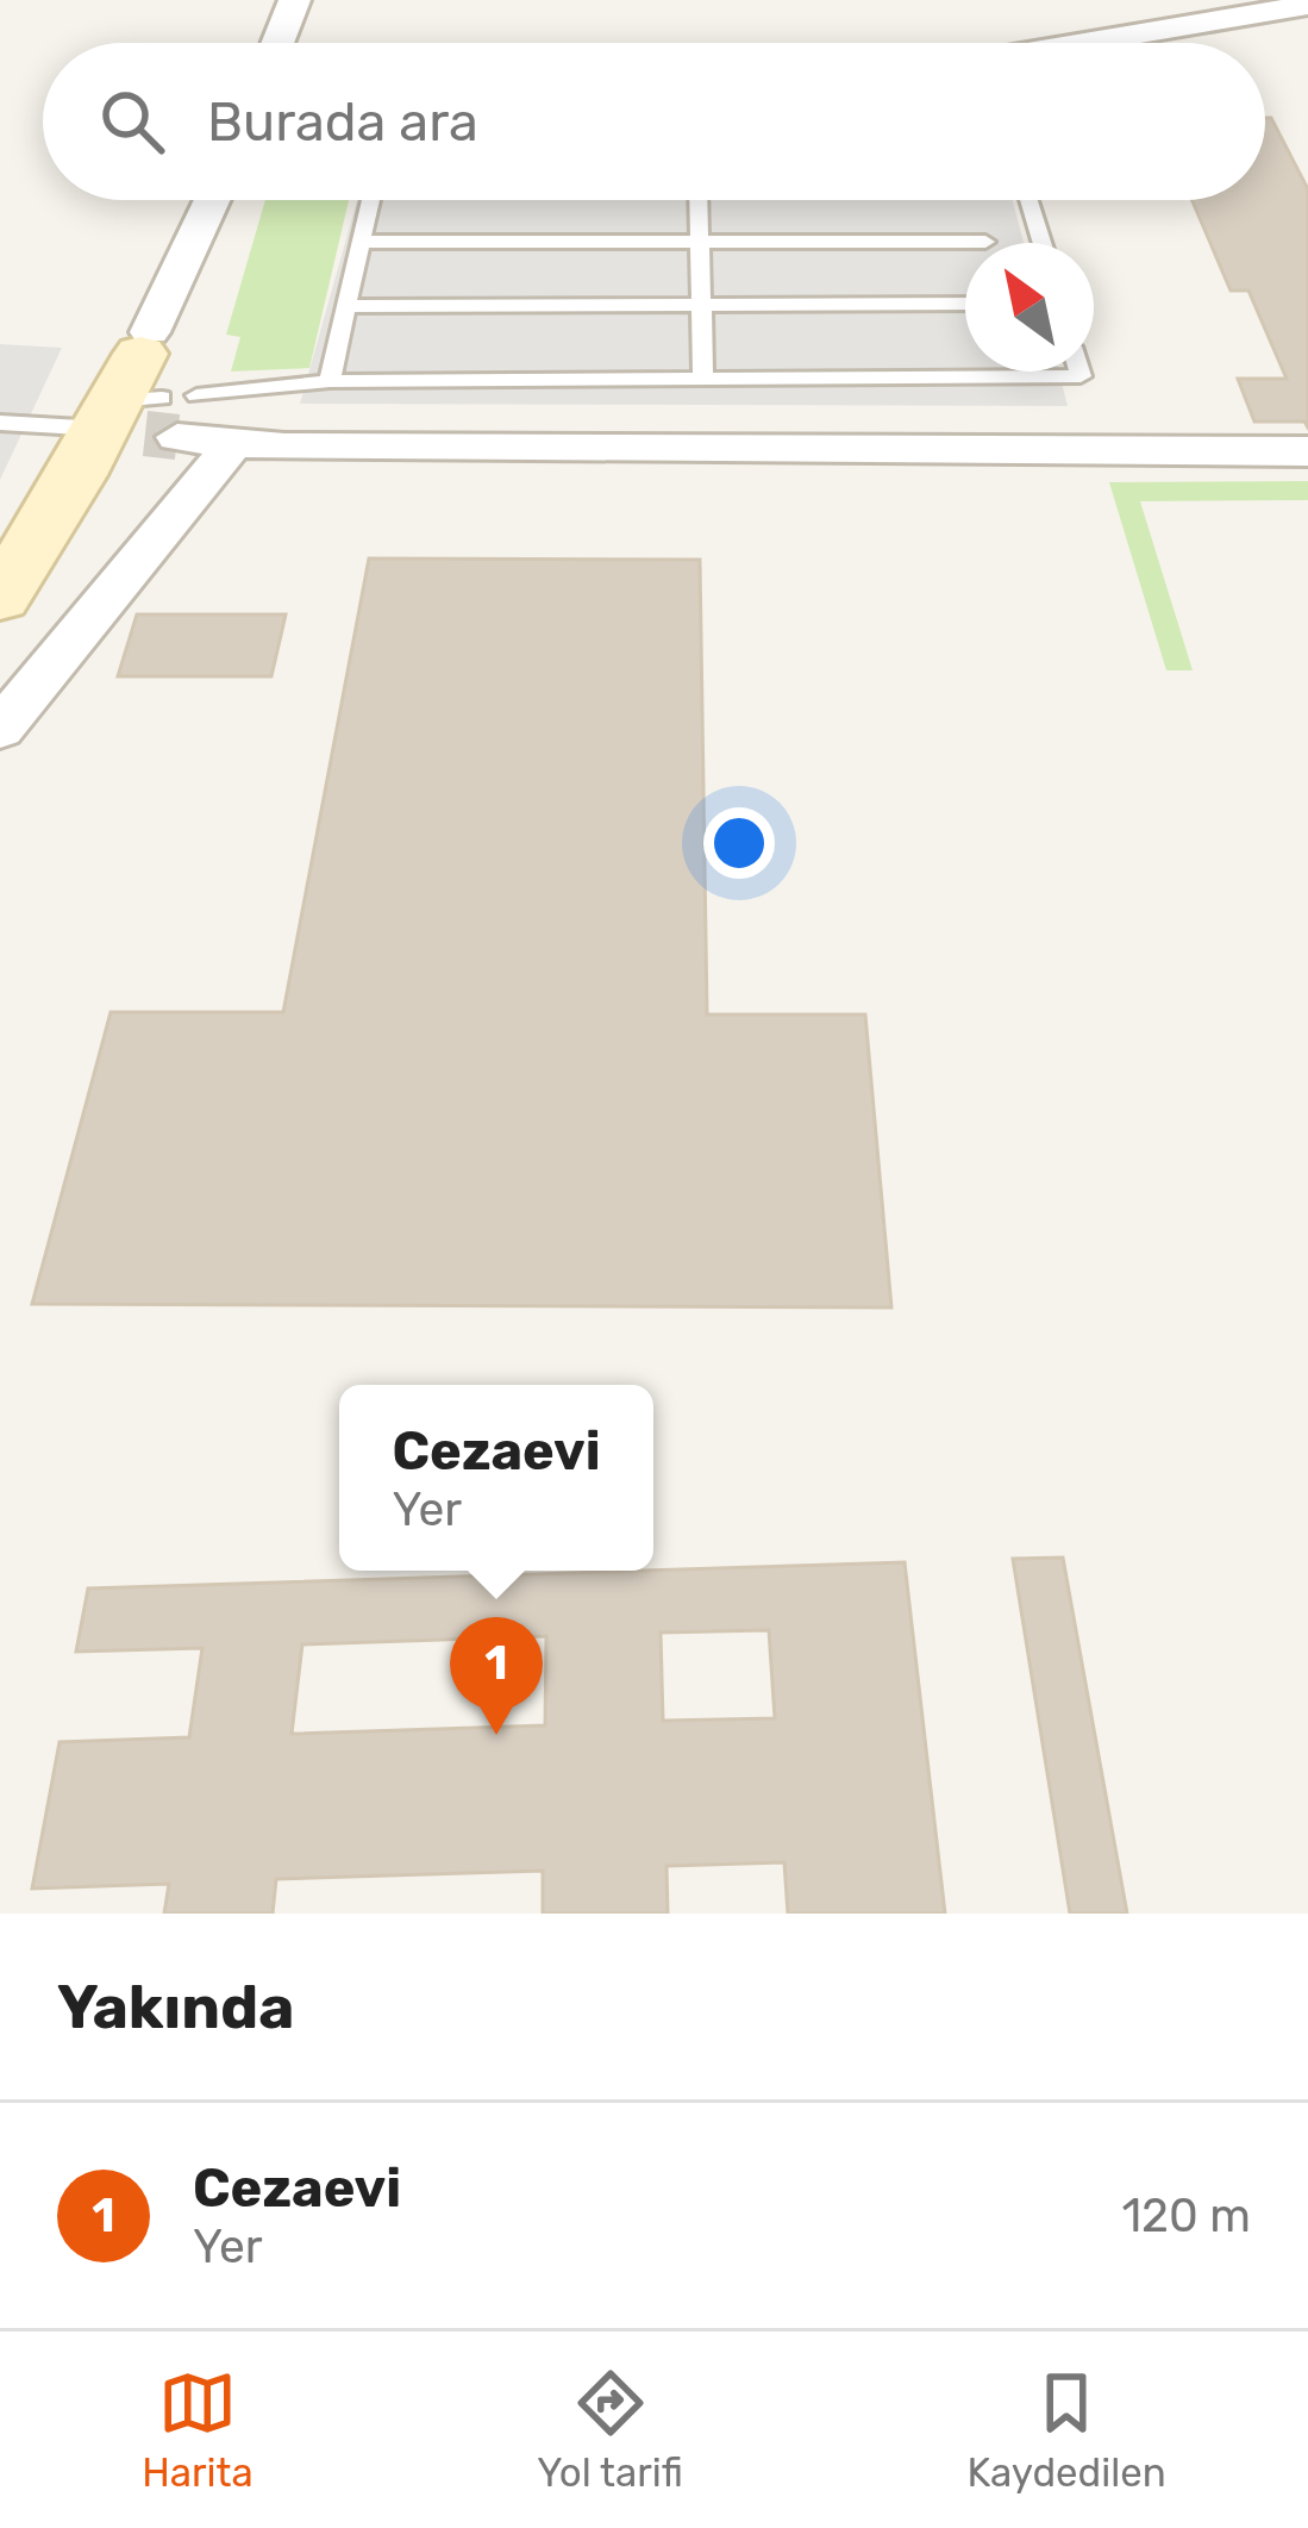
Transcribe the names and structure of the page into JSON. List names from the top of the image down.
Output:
{
  "north": "top left",
  "page": {
    "search": "Burada ara",
    "popup": ["Cezaevi", "Yer"],
    "pins": "1",
    "heading": "Yakında",
    "list": [
      {
        "mark": "1",
        "name": "Cezaevi",
        "note": "Yer",
        "value": "120 m"
      }
    ],
    "nav": ["Harita", "Yol tarifi", "Kaydedilen"]
  }
}
